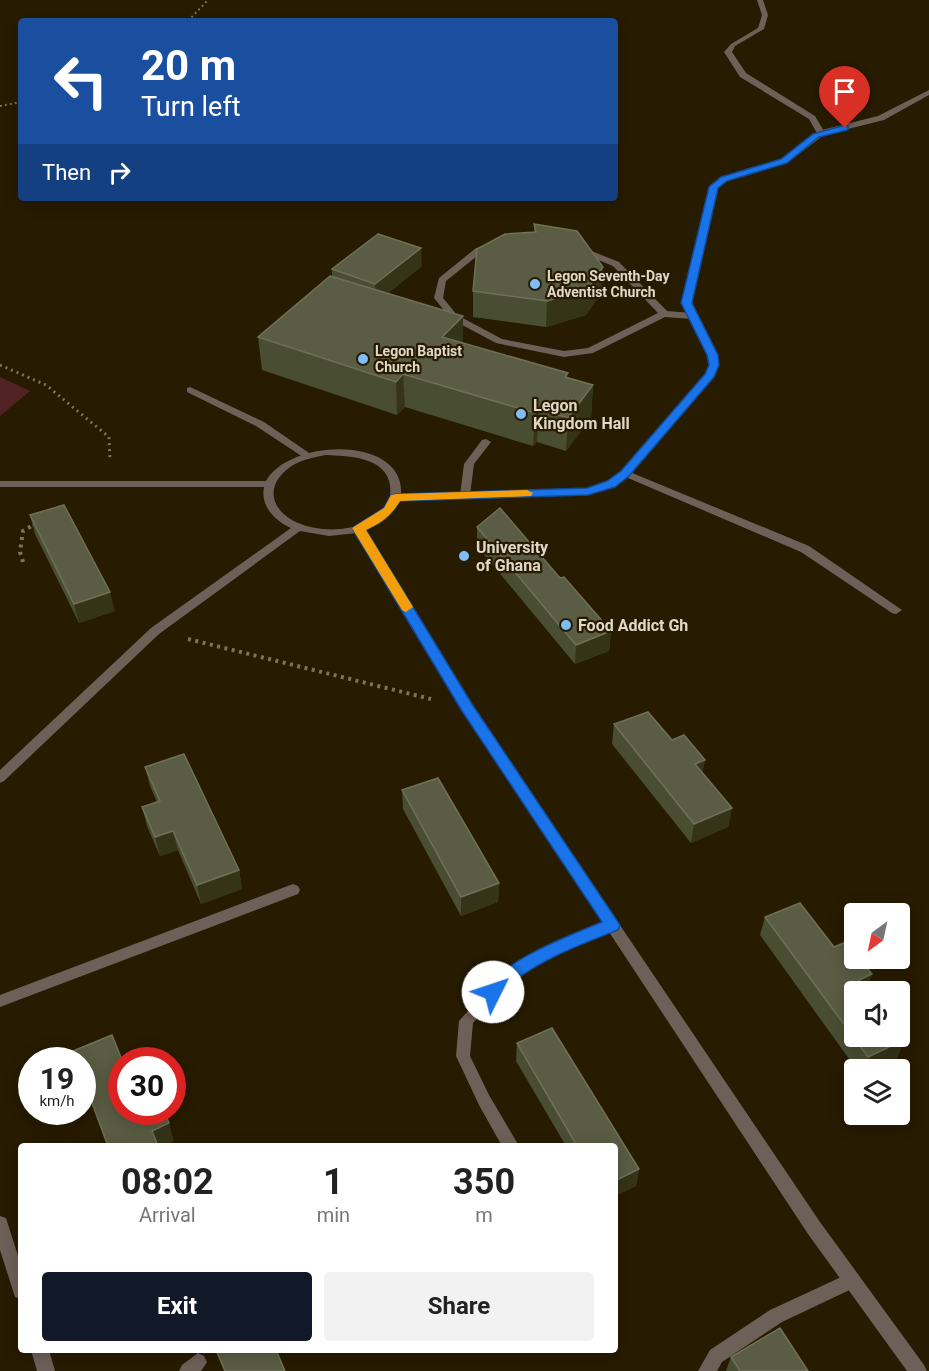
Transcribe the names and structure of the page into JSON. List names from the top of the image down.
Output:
{
  "places": [
    "Legon Seventh-Day Adventist Church",
    "Legon Baptist Church",
    "Legon Kingdom Hall",
    "University of Ghana",
    "Food Addict Gh"
  ],
  "north": "bottom left",
  "page": {
    "turn": ["20 m", "Turn left"],
    "then": "Then",
    "speed": "19 km/h",
    "limit": "30",
    "eta": [
      "08:02",
      "Arrival",
      "1",
      "min",
      "350",
      "m"
    ],
    "buttons": ["Exit", "Share"]
  }
}
